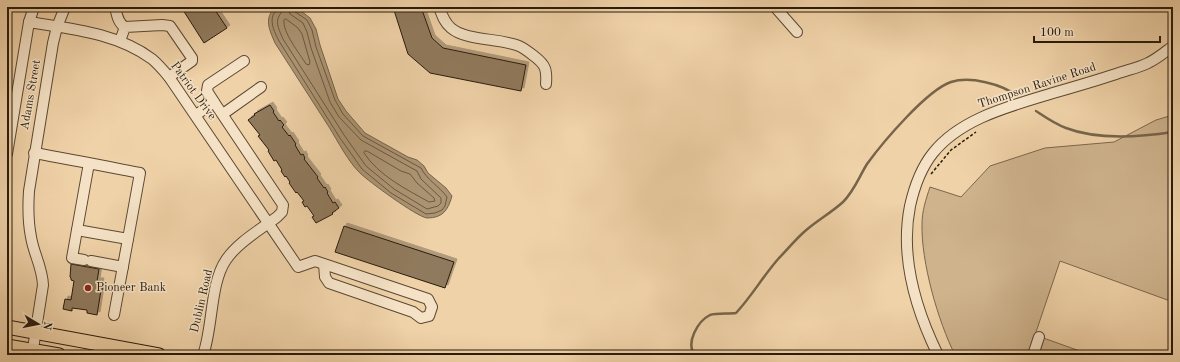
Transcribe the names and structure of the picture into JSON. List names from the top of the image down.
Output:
{
  "streets": {
    "street": [
      "Thompson Ravine Road",
      "Patriot Drive",
      "Adams Street",
      "Dublin Road"
    ]
  },
  "crossings": [
    ["Patriot Drive", "Adams Street"],
    ["Patriot Drive", "Dublin Road"]
  ],
  "places": ["Pioneer Bank"],
  "scale_bar": "100 m",
  "north": "right"
}
